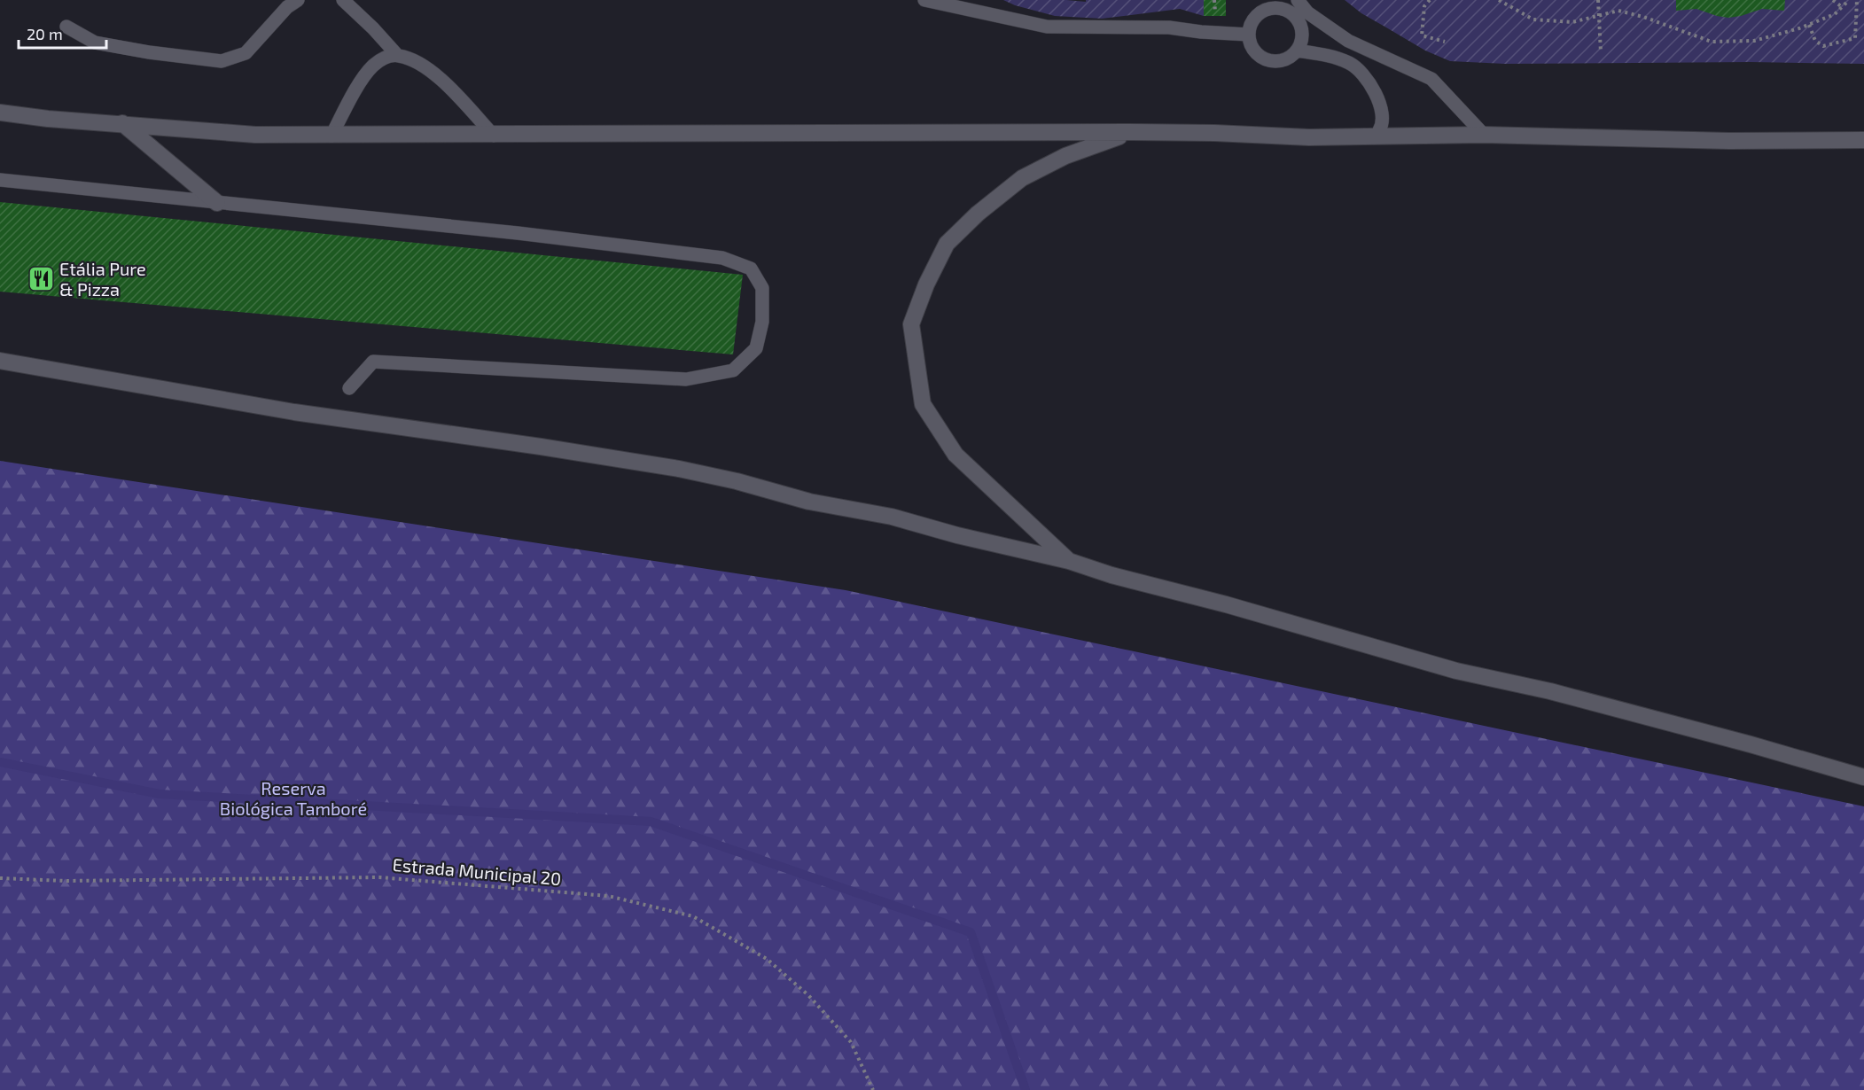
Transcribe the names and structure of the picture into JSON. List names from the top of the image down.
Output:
{
  "streets": {
    "path": ["Estrada Municipal 20"]
  },
  "parks": ["Reserva Biológica Tamboré"],
  "places": {
    "restaurant": ["Etália Pure & Pizza"]
  },
  "scale_bar": "20 m"
}
